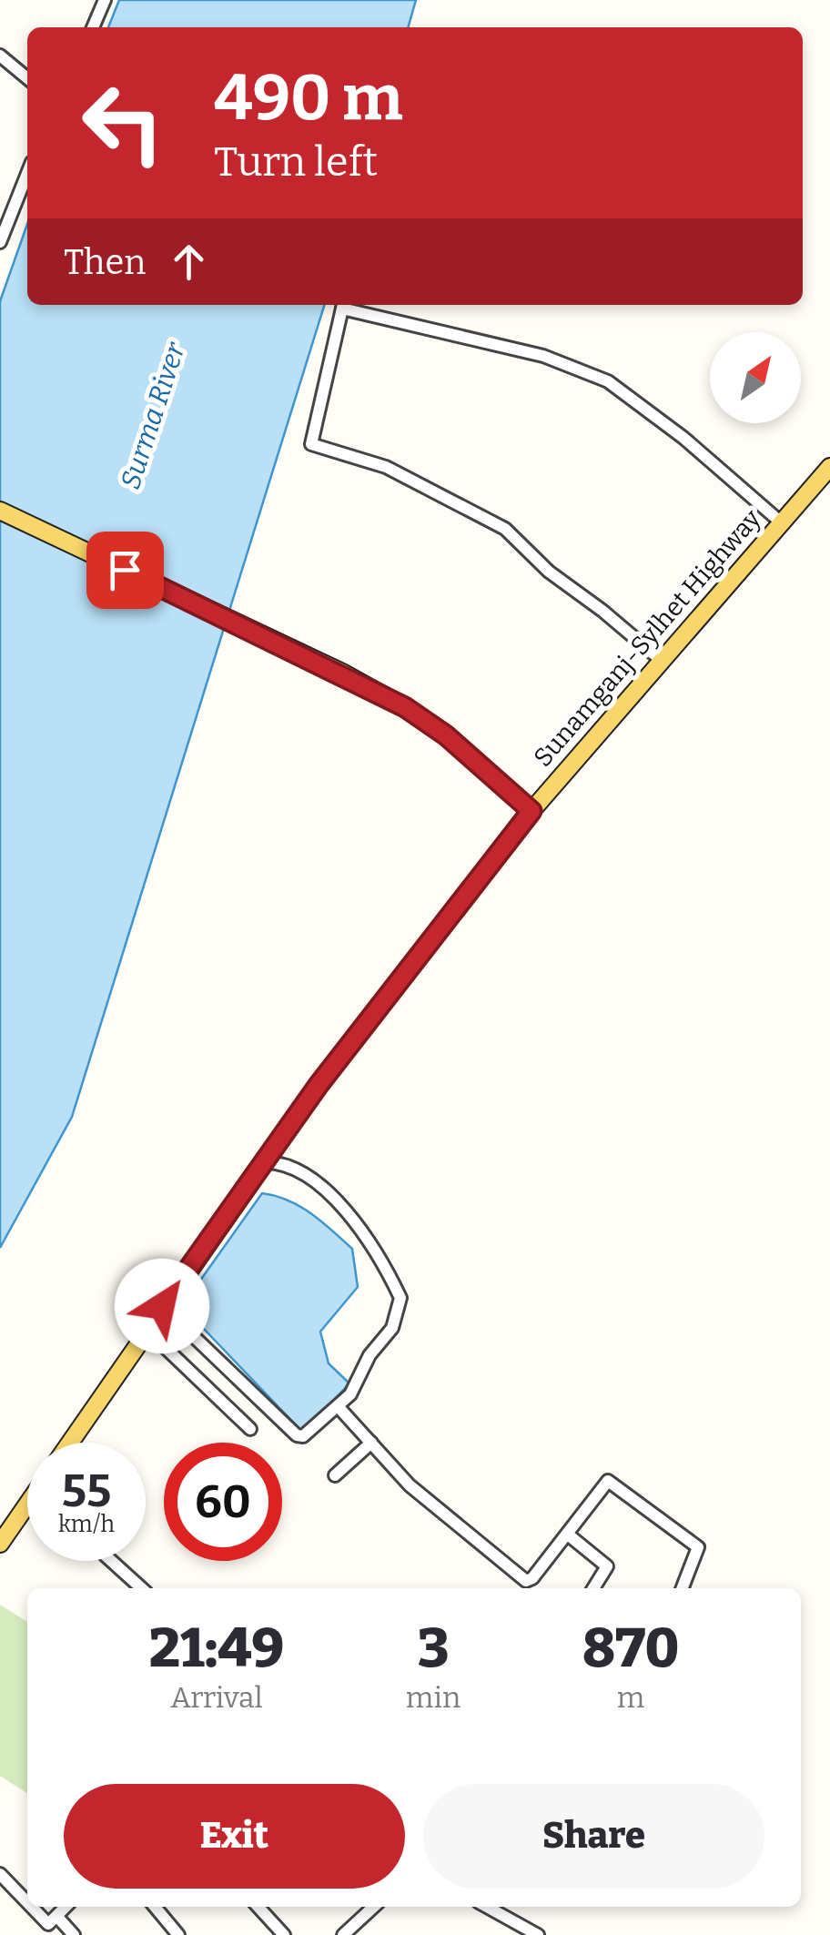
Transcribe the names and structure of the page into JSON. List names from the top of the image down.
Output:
{
  "streets": {
    "main road": ["Sunamganj-Sylhet Highway"]
  },
  "water": ["Surma River"],
  "north": "top right",
  "page": {
    "turn": ["490 m", "Turn left"],
    "then": "Then",
    "speed": "55 km/h",
    "limit": "60",
    "eta": [
      "21:49",
      "Arrival",
      "3",
      "min",
      "870",
      "m"
    ],
    "buttons": ["Exit", "Share"]
  }
}
